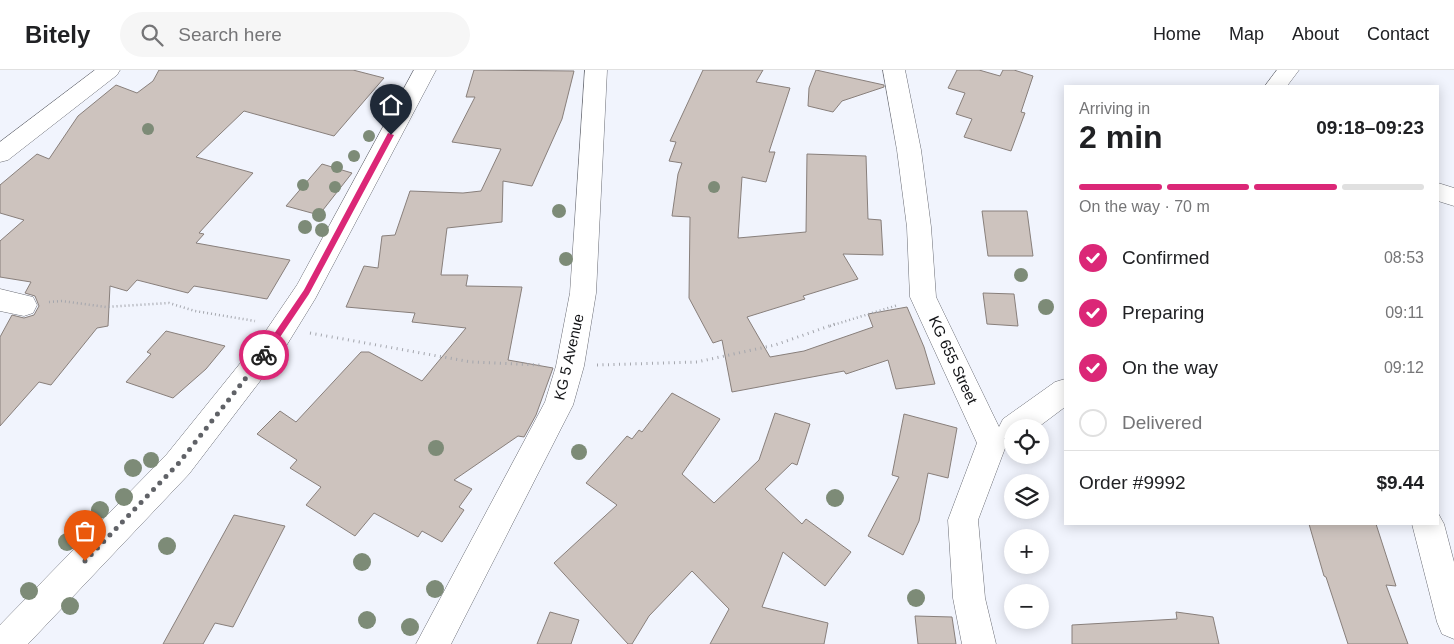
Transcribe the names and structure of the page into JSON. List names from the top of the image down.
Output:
{
  "streets": {
    "street": ["KG 5 Avenue", "KG 655 Street"]
  },
  "page": {
    "header": "Bitely",
    "search": "Search here",
    "nav": [
      "Home",
      "Map",
      "About",
      "Contact"
    ],
    "heading": ["2 min", "Arriving in", "09:18–09:23"],
    "panel": ["Order #9992", "$9.44"],
    "bar": "On the way · 70 m",
    "list": [
      ["Confirmed", "08:53"],
      ["Preparing", "09:11"],
      ["On the way", "09:12"],
      "Delivered"
    ],
    "map_buttons": ["+", "−"]
  }
}
